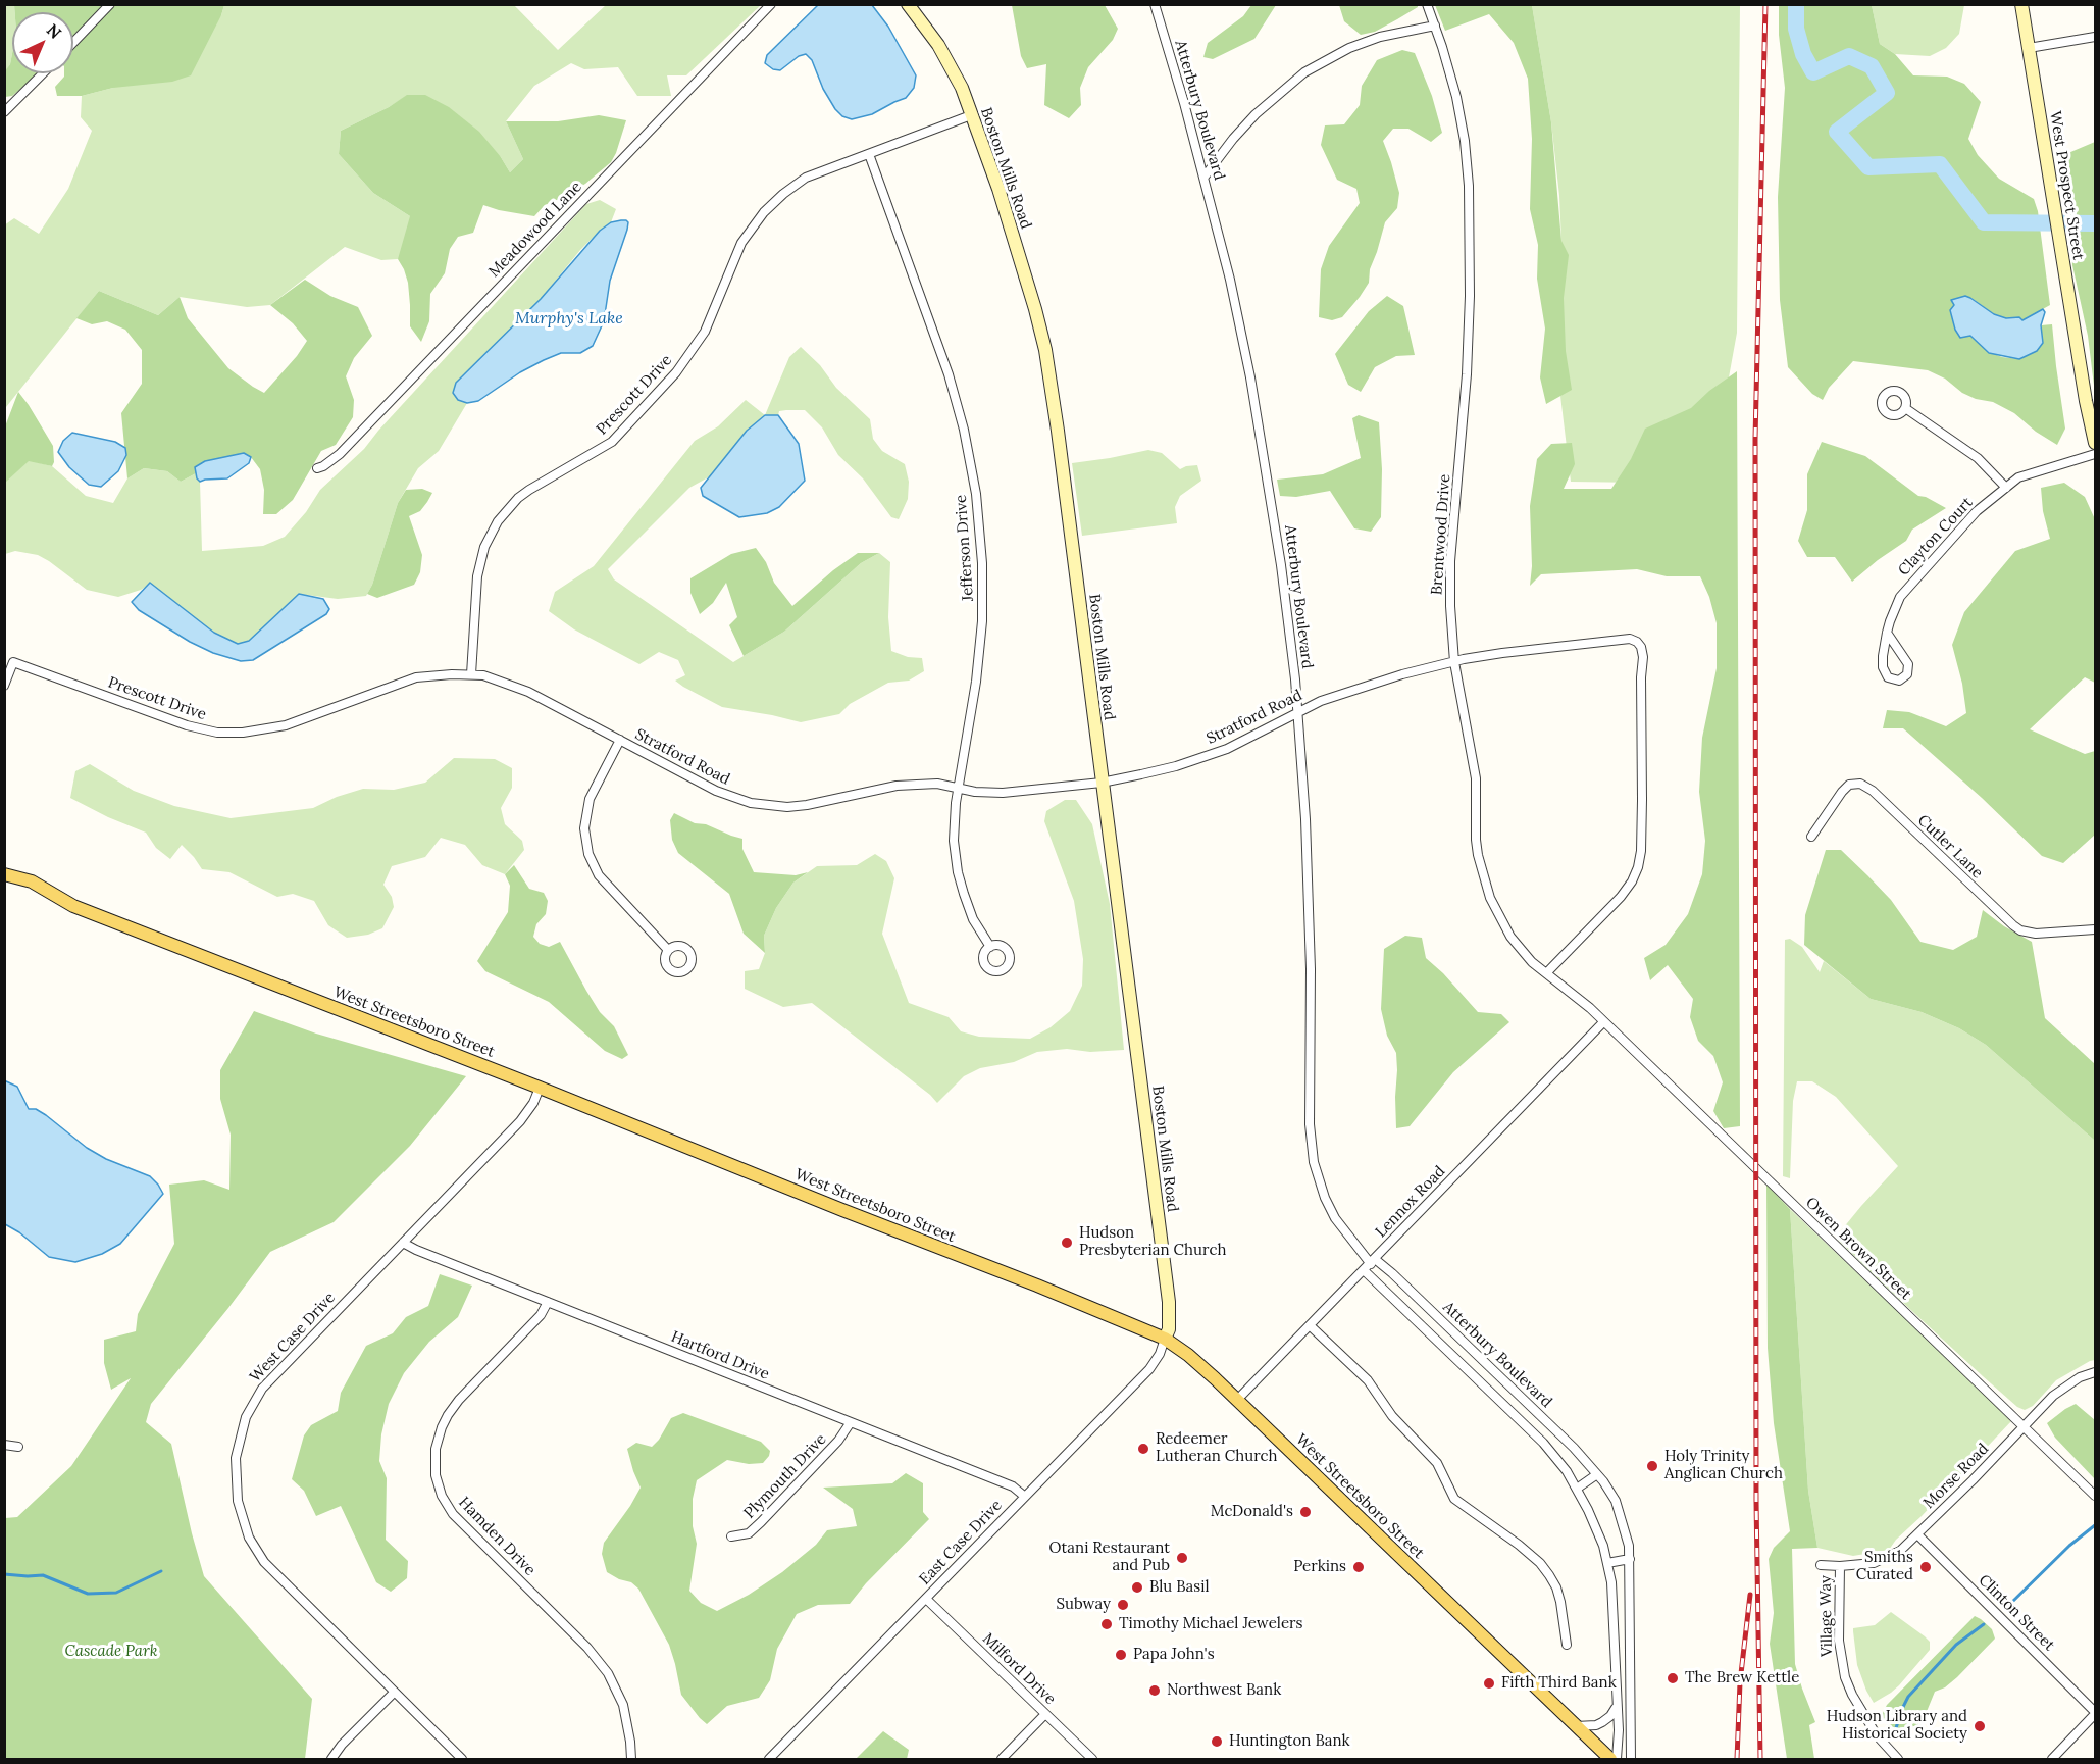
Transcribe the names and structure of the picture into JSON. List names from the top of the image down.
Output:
{
  "streets": {
    "main road": ["West Streetsboro Street"],
    "street": [
      "Atterbury Boulevard",
      "Boston Mills Road",
      "West Prospect Street",
      "Meadowood Lane",
      "Prescott Drive",
      "Brentwood Drive",
      "Clayton Court",
      "Jefferson Drive",
      "Stratford Road",
      "Cutler Lane",
      "Lennox Road",
      "Owen Brown Street",
      "West Case Drive",
      "Hartford Drive",
      "Plymouth Drive",
      "Morse Road",
      "Hamden Drive",
      "East Case Drive",
      "Clinton Street",
      "Village Way",
      "Milford Drive"
    ]
  },
  "crossings": [
    ["Atterbury Boulevard", "Stratford Road"],
    ["Atterbury Boulevard", "Lennox Road"],
    ["Boston Mills Road", "Prescott Drive"],
    ["Boston Mills Road", "Stratford Road"],
    ["Boston Mills Road", "West Streetsboro Street"],
    ["Boston Mills Road", "East Case Drive"],
    ["Prescott Drive", "Jefferson Drive"],
    ["Prescott Drive", "Stratford Road"],
    ["Brentwood Drive", "Stratford Road"],
    ["Brentwood Drive", "Lennox Road"],
    ["Brentwood Drive", "Owen Brown Street"],
    ["Jefferson Drive", "Stratford Road"],
    ["West Streetsboro Street", "Lennox Road"],
    ["West Streetsboro Street", "West Case Drive"],
    ["West Streetsboro Street", "East Case Drive"],
    ["Lennox Road", "Owen Brown Street"],
    ["Owen Brown Street", "Morse Road"],
    ["West Case Drive", "Hartford Drive"],
    ["Hartford Drive", "Plymouth Drive"],
    ["Hartford Drive", "Hamden Drive"],
    ["Hartford Drive", "East Case Drive"],
    ["Morse Road", "Clinton Street"],
    ["Morse Road", "Village Way"],
    ["East Case Drive", "Milford Drive"]
  ],
  "water": ["Murphy's Lake"],
  "parks": ["Cascade Park"],
  "places": [
    "Hudson Presbyterian Church",
    "Redeemer Lutheran Church",
    "Holy Trinity Anglican Church",
    "McDonald's",
    "Otani Restaurant and Pub",
    "Perkins",
    "Smiths Curated",
    "Blu Basil",
    "Subway",
    "Timothy Michael Jewelers",
    "Papa John's",
    "The Brew Kettle",
    "Fifth Third Bank",
    "Northwest Bank",
    "Hudson Library and Historical Society",
    "Huntington Bank"
  ],
  "north": "top right"
}
